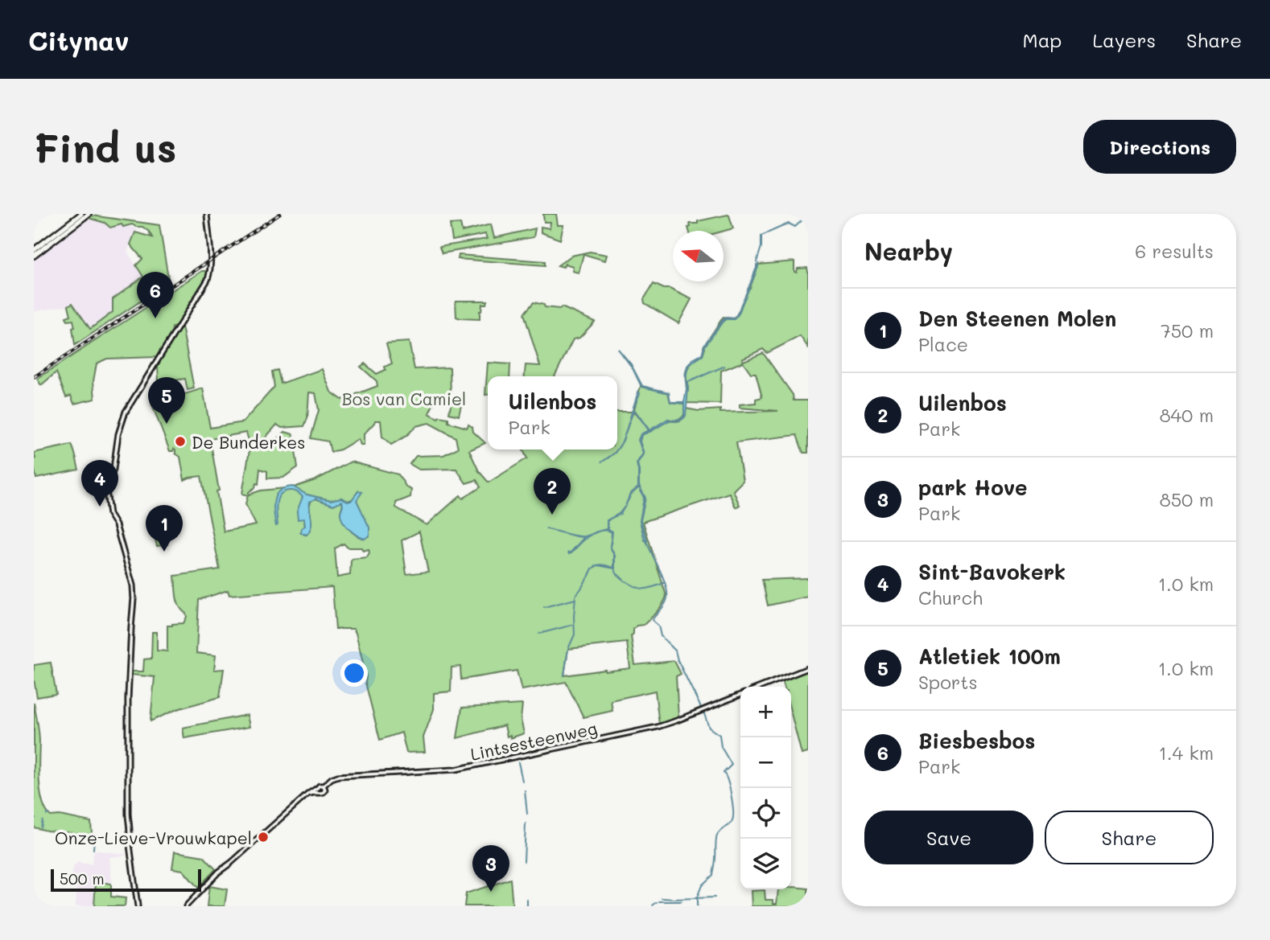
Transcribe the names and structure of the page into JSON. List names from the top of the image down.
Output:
{
  "streets": {
    "street": ["Lintsesteenweg"]
  },
  "parks": ["Bos van Camiel"],
  "places": ["De Bunderkes", "Onze-Lieve-Vrouwkapel"],
  "scale_bar": "500 m",
  "north": "left",
  "page": {
    "header": "Citynav",
    "nav": ["Map", "Layers", "Share"],
    "buttons": [
      "Directions",
      ["Save", "Share"]
    ],
    "title": "Find us",
    "heading": ["Nearby", "6 results"],
    "pins": [
      "6",
      "5",
      "4",
      "2",
      "1",
      "3"
    ],
    "list": [
      {
        "mark": "1",
        "name": "Den Steenen Molen",
        "note": "Place",
        "value": "750 m"
      },
      {
        "mark": "2",
        "name": "Uilenbos",
        "note": "Park",
        "value": "840 m"
      },
      {
        "mark": "3",
        "name": "park Hove",
        "note": "Park",
        "value": "850 m"
      },
      {
        "mark": "4",
        "name": "Sint-Bavokerk",
        "note": "Church",
        "value": "1.0 km"
      },
      {
        "mark": "5",
        "name": "Atletiek 100m",
        "note": "Sports",
        "value": "1.0 km"
      },
      {
        "mark": "6",
        "name": "Biesbesbos",
        "note": "Park",
        "value": "1.4 km"
      }
    ],
    "popup": ["Uilenbos", "Park"],
    "map_buttons": ["+", "−"],
    "scale": "500 m"
  }
}
